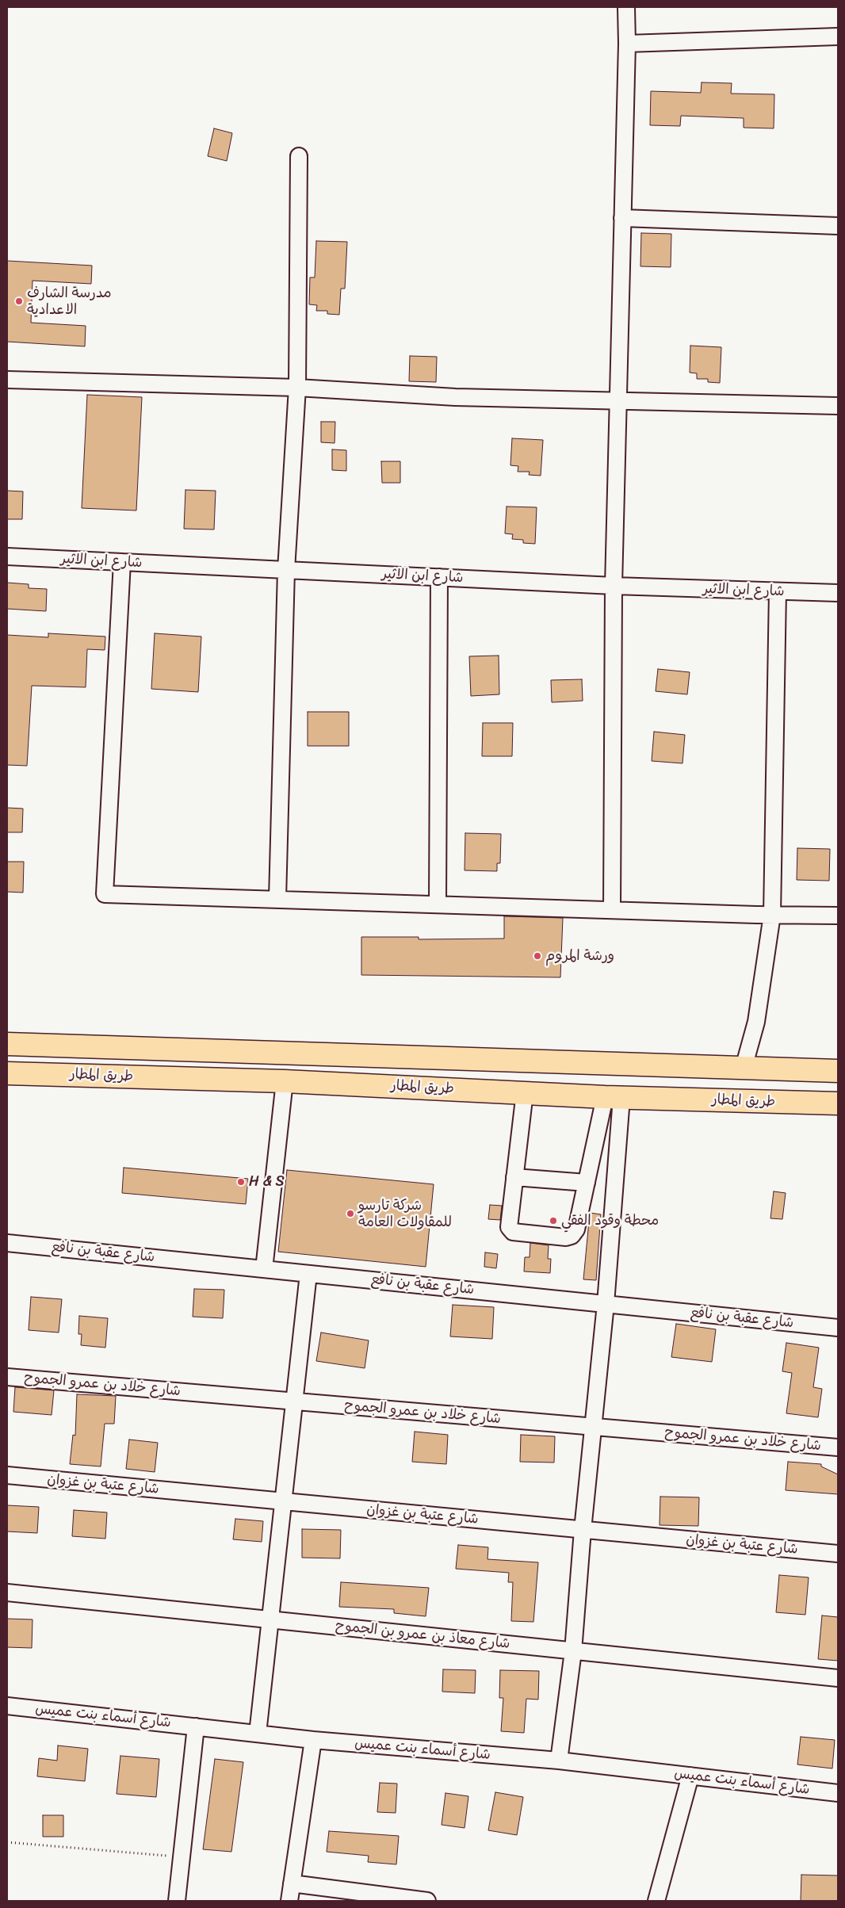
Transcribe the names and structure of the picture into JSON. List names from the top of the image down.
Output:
{
  "streets": {
    "highway": ["طريق المطار"],
    "street": [
      "شارع ابن الاثير",
      "شارع عقبة بن نافع",
      "شارع خلاد بن عمرو الجموح",
      "شارع عتبة بن غزوان",
      "شارع معاذ بن عمرو بن الجموح",
      "شارع أسماء بنت عميس"
    ]
  },
  "places": [
    "مدرسة الشارف الاعدادية",
    "ورشة المروم",
    "H & S",
    "شركة تارسو للمقاولات العامة",
    "محطة وقود الفقي"
  ]
}
